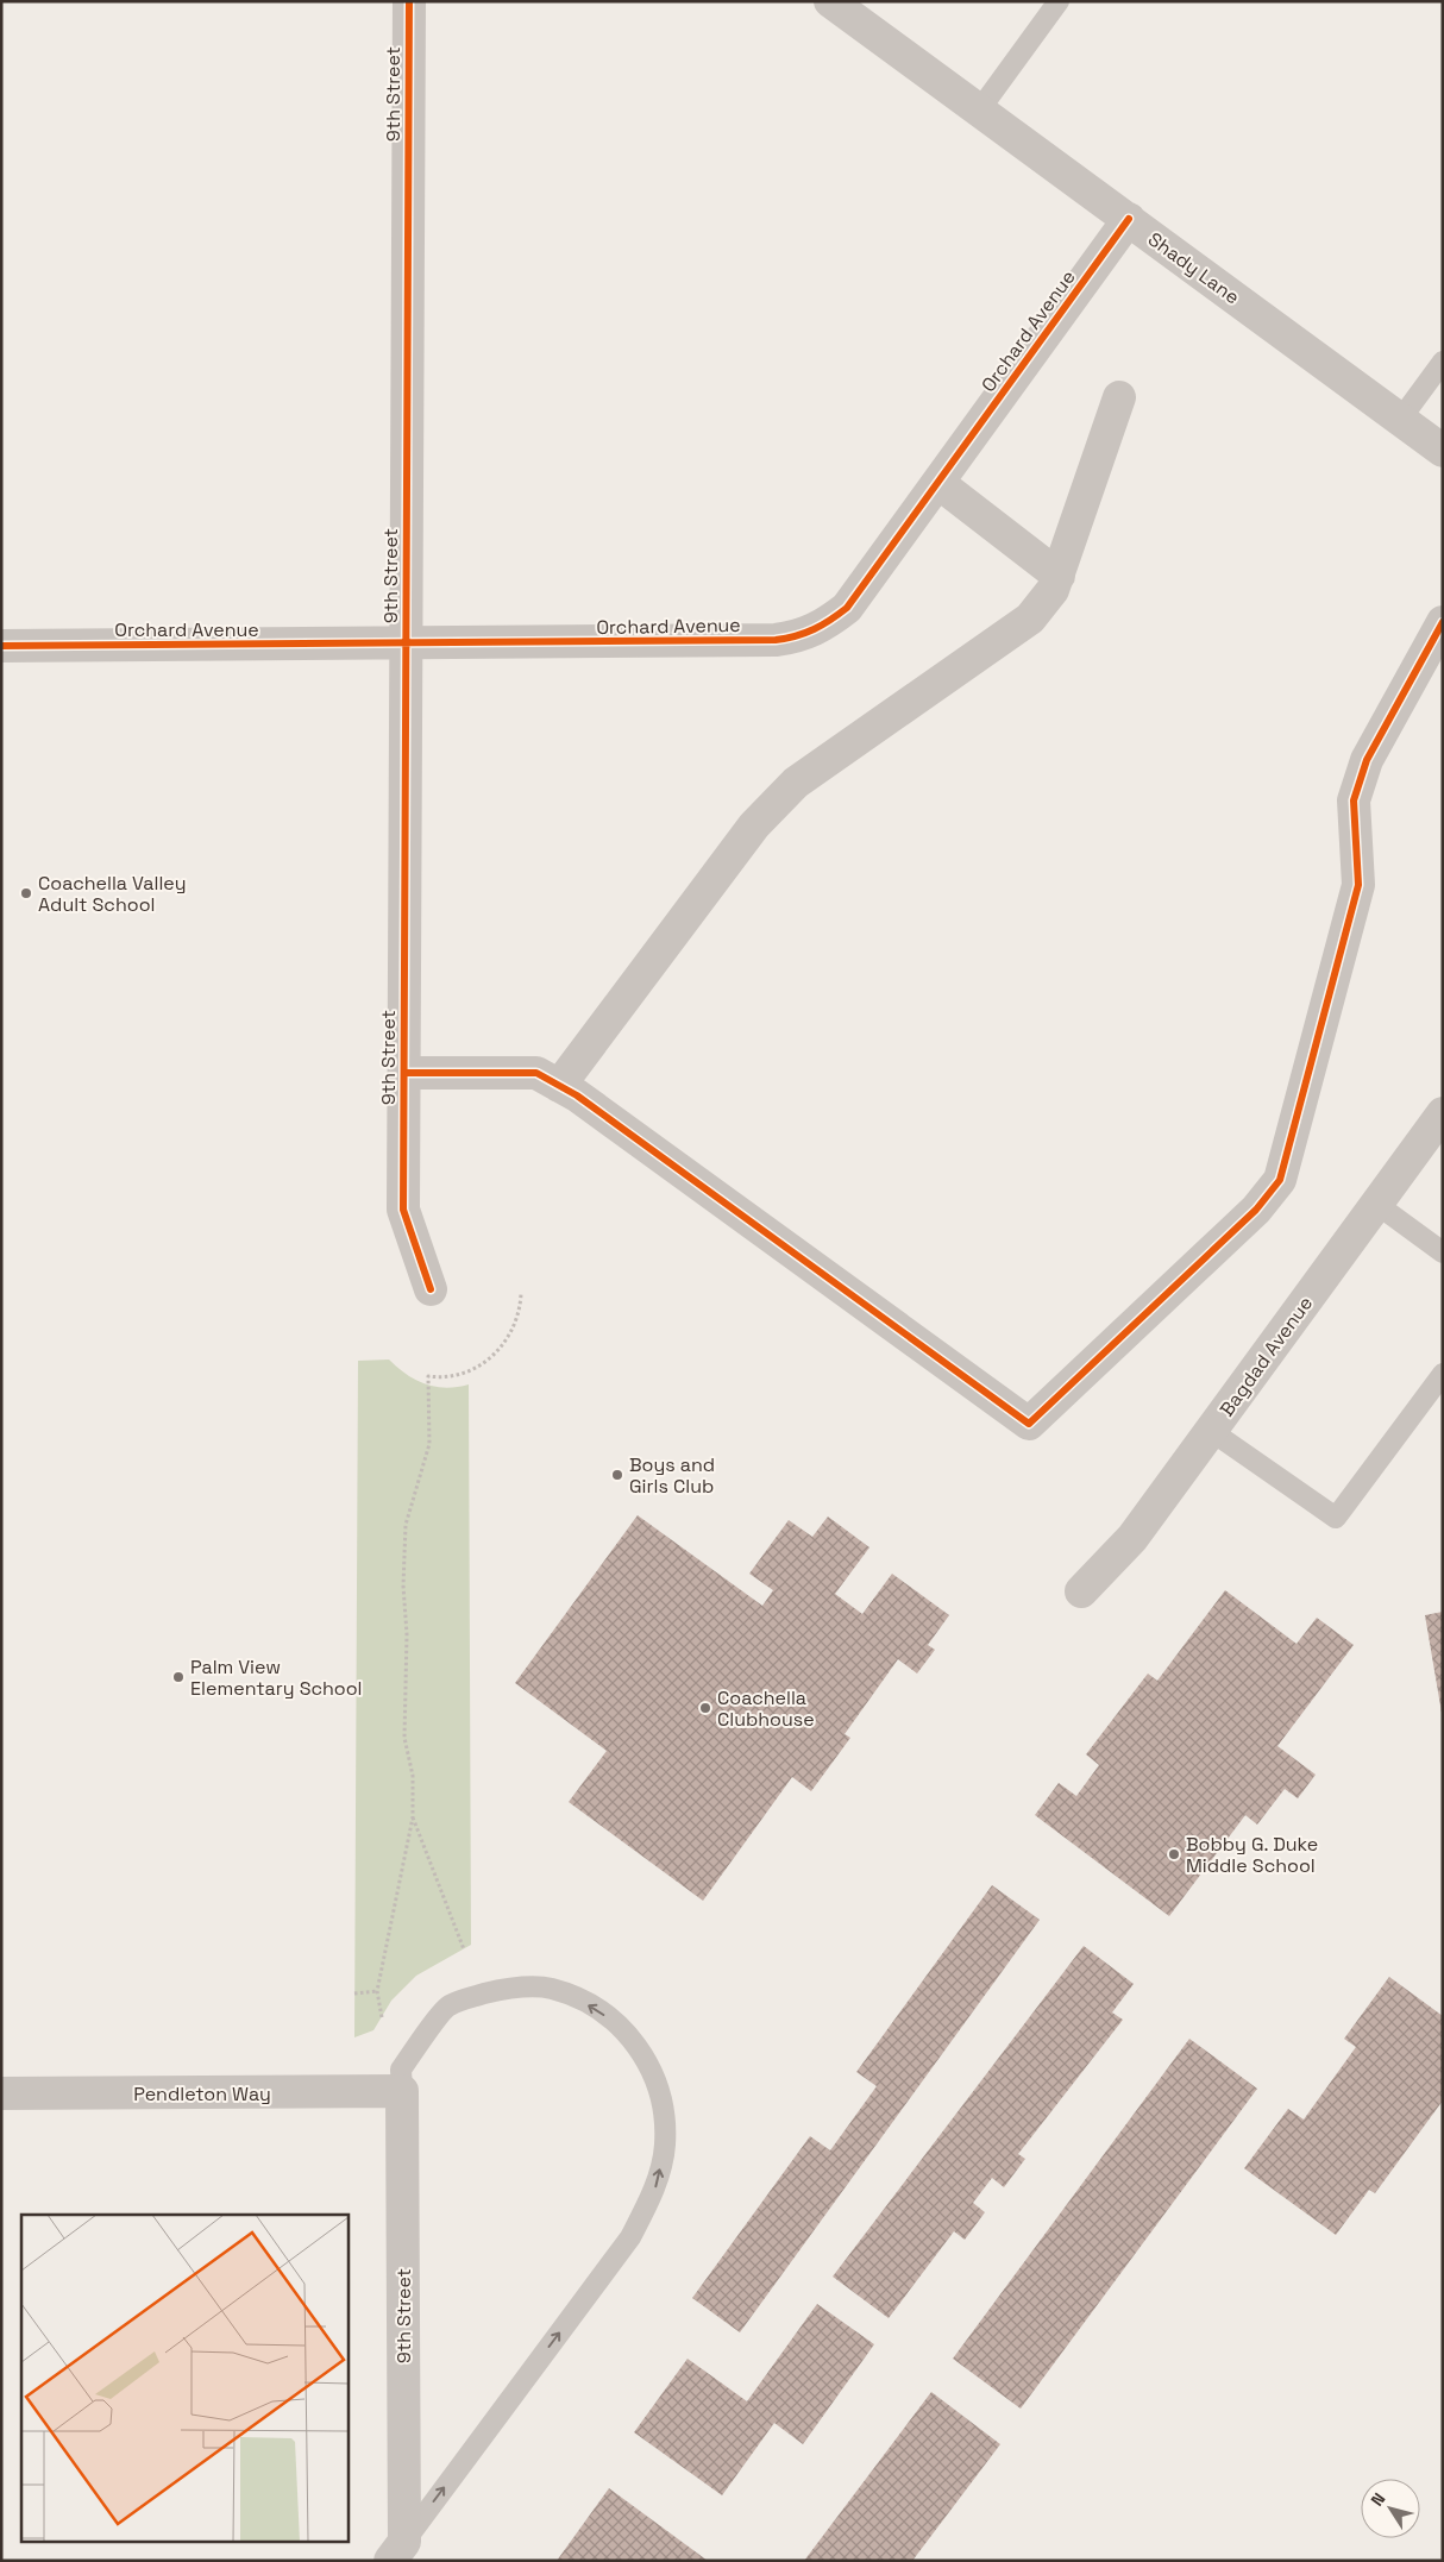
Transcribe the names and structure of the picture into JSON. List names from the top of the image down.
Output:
{
  "streets": {
    "street": [
      "9th Street",
      "Shady Lane",
      "Orchard Avenue",
      "Bagdad Avenue",
      "Pendleton Way"
    ]
  },
  "crossings": [
    ["9th Street", "Orchard Avenue"],
    ["9th Street", "Pendleton Way"],
    ["Shady Lane", "Orchard Avenue"]
  ],
  "places": [
    "Coachella Valley Adult School",
    "Boys and Girls Club",
    "Palm View Elementary School",
    "Coachella Clubhouse",
    "Bobby G. Duke Middle School"
  ],
  "north": "top left"
}
